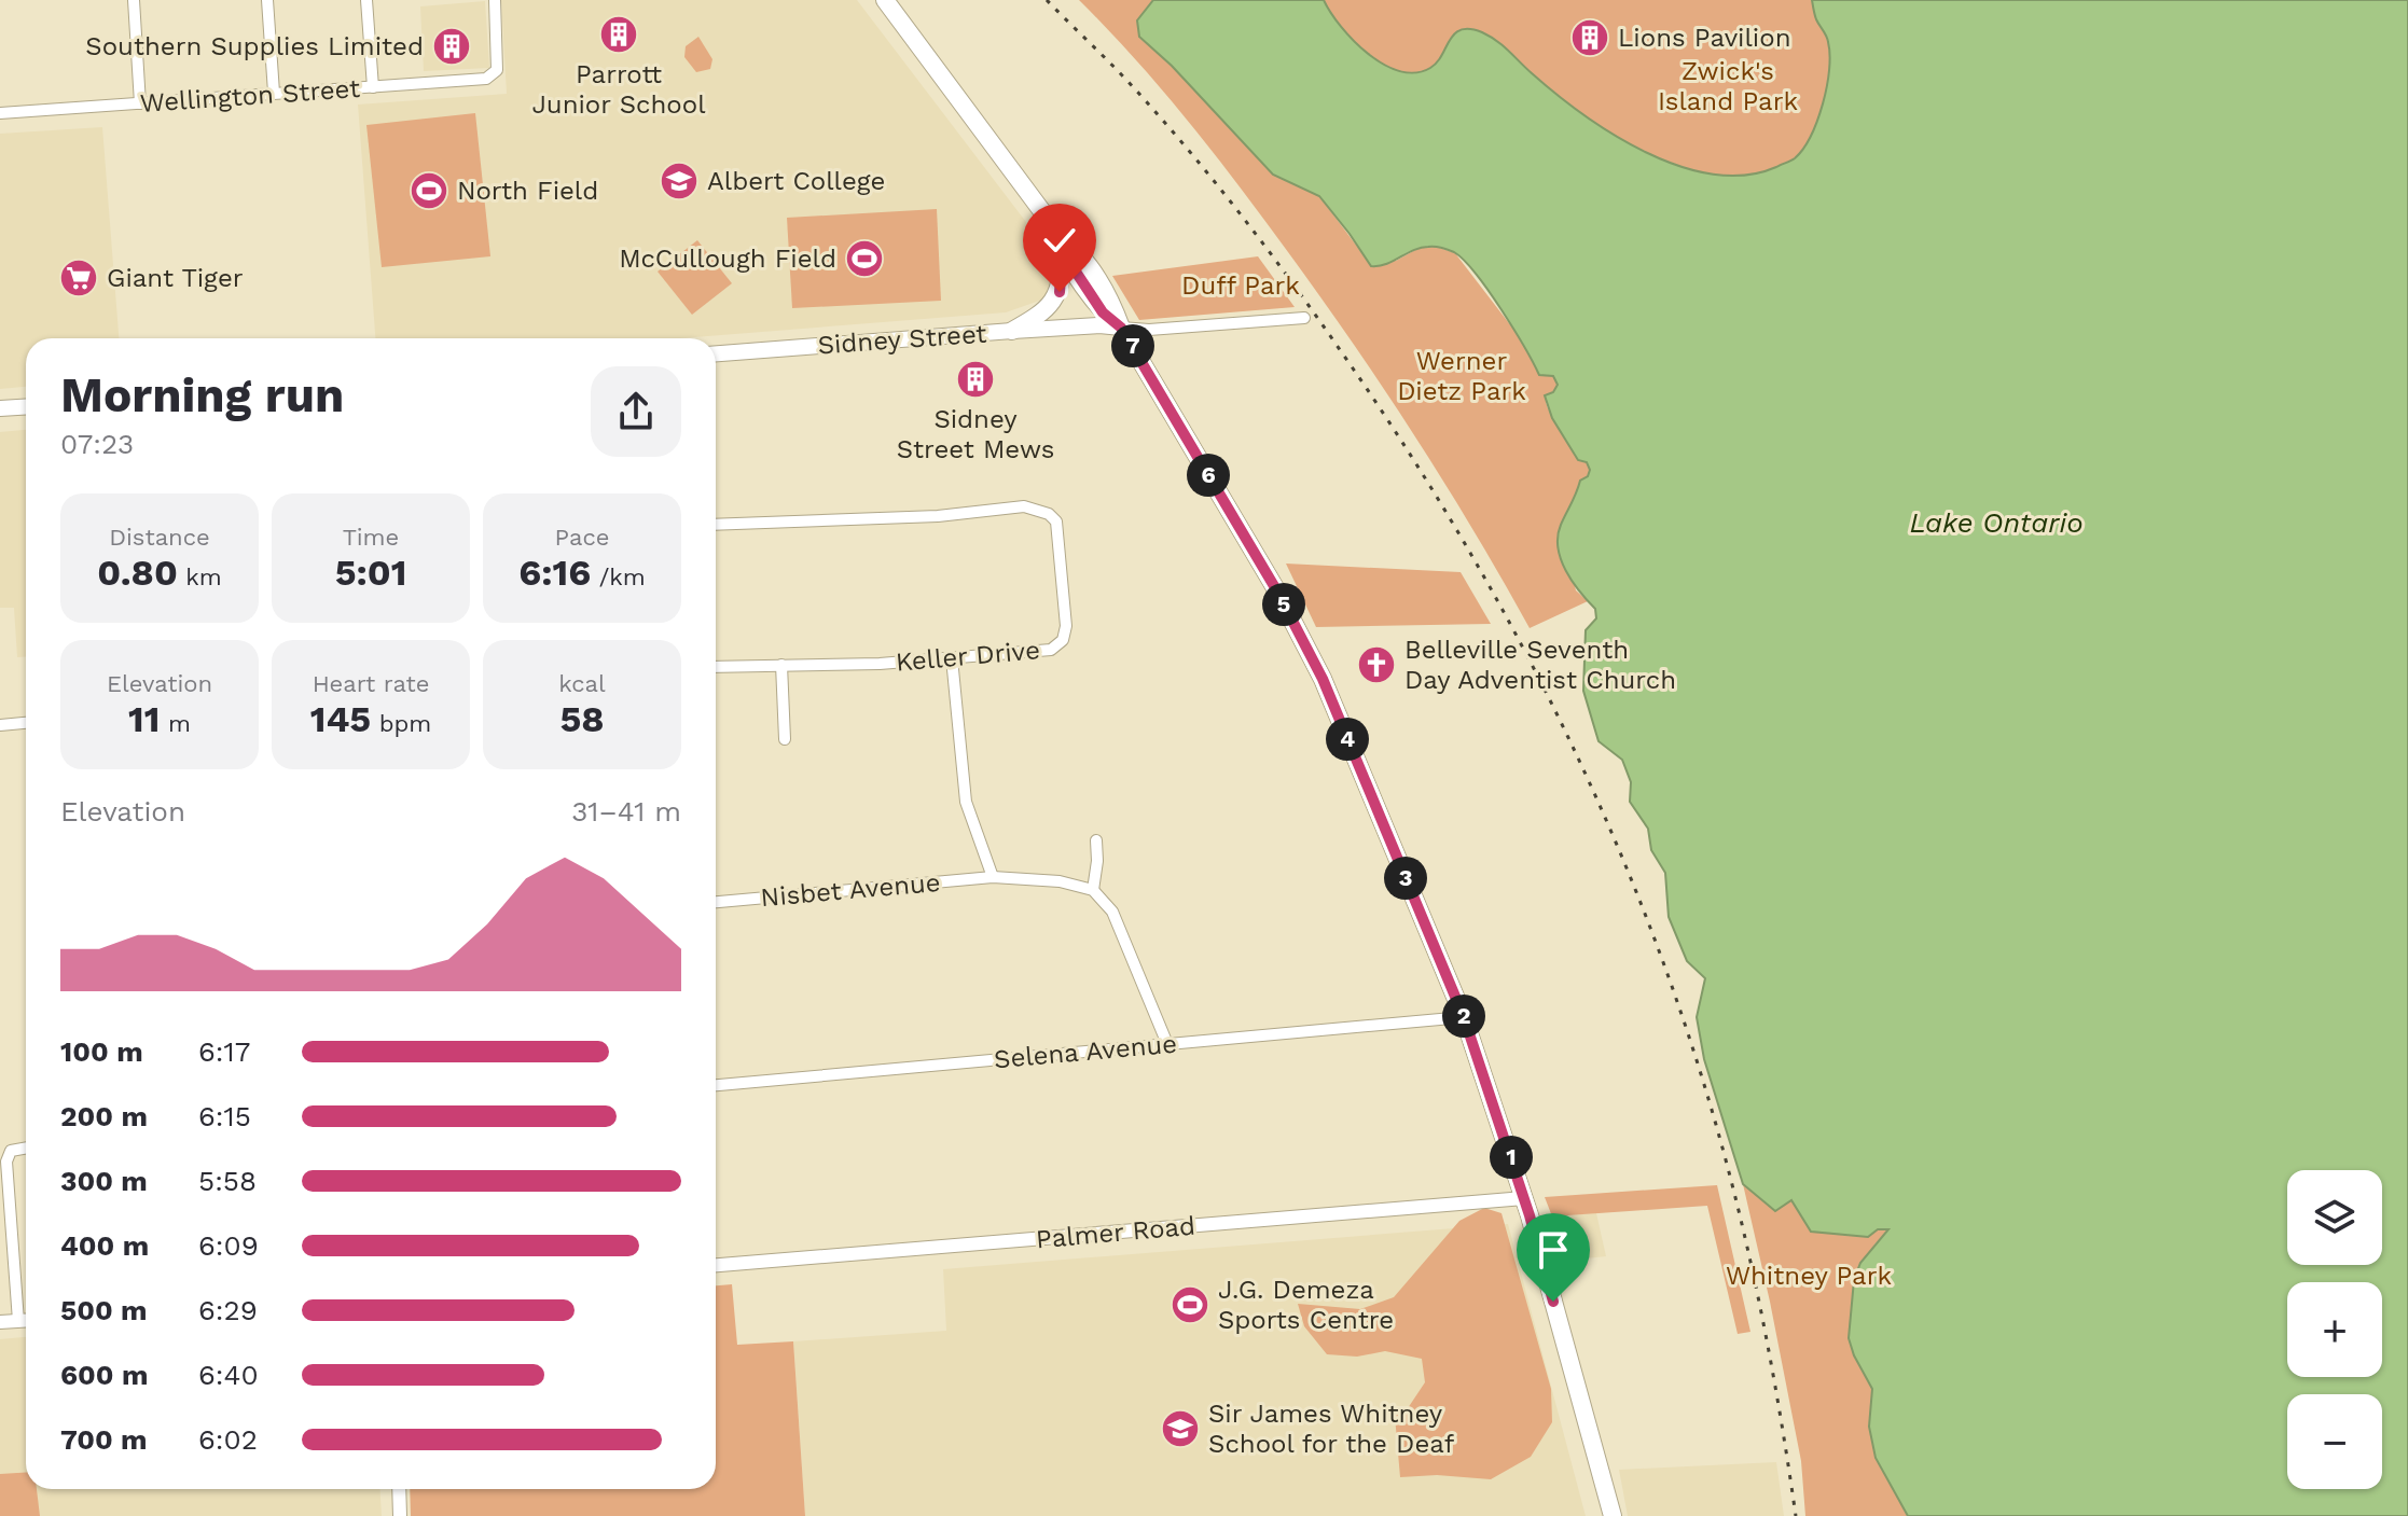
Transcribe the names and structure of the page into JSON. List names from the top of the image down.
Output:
{
  "streets": {
    "main road": ["Sidney Street"],
    "street": [
      "Wellington Street",
      "Keller Drive",
      "Nisbet Avenue",
      "Selena Avenue",
      "Palmer Road"
    ]
  },
  "water": ["Lake Ontario"],
  "parks": [
    "Zwick's Island Park",
    "Duff Park",
    "Werner Dietz Park",
    "Whitney Park"
  ],
  "places": {
    "building": [
      "Parrott Junior School",
      "Lions Pavilion",
      "Southern Supplies Limited",
      "Sidney Street Mews"
    ],
    "school or university": ["Albert College", "Sir James Whitney School for the Deaf"],
    "sports": ["North Field", "McCullough Field", "J.G. Demeza Sports Centre"],
    "supermarket": ["Giant Tiger"],
    "church": ["Belleville Seventh Day Adventist Church"]
  },
  "page": {
    "pins": [
      "7",
      "6",
      "5",
      "4",
      "3",
      "2",
      "1"
    ],
    "heading": ["Morning run", "07:23"],
    "stats": [
      ["Distance", "0.80 km"],
      ["Time", "5:01"],
      ["Pace", "6:16 /km"],
      ["Elevation", "11 m"],
      ["Heart rate", "145 bpm"],
      ["kcal", "58"]
    ],
    "chart": ["Elevation", "31–41 m"],
    "list": [
      {
        "name": "100 m",
        "note": "6:17"
      },
      {
        "name": "200 m",
        "note": "6:15"
      },
      {
        "name": "300 m",
        "note": "5:58"
      },
      {
        "name": "400 m",
        "note": "6:09"
      },
      {
        "name": "500 m",
        "note": "6:29"
      },
      {
        "name": "600 m",
        "note": "6:40"
      },
      {
        "name": "700 m",
        "note": "6:02"
      }
    ],
    "map_buttons": ["+", "−"]
  }
}
